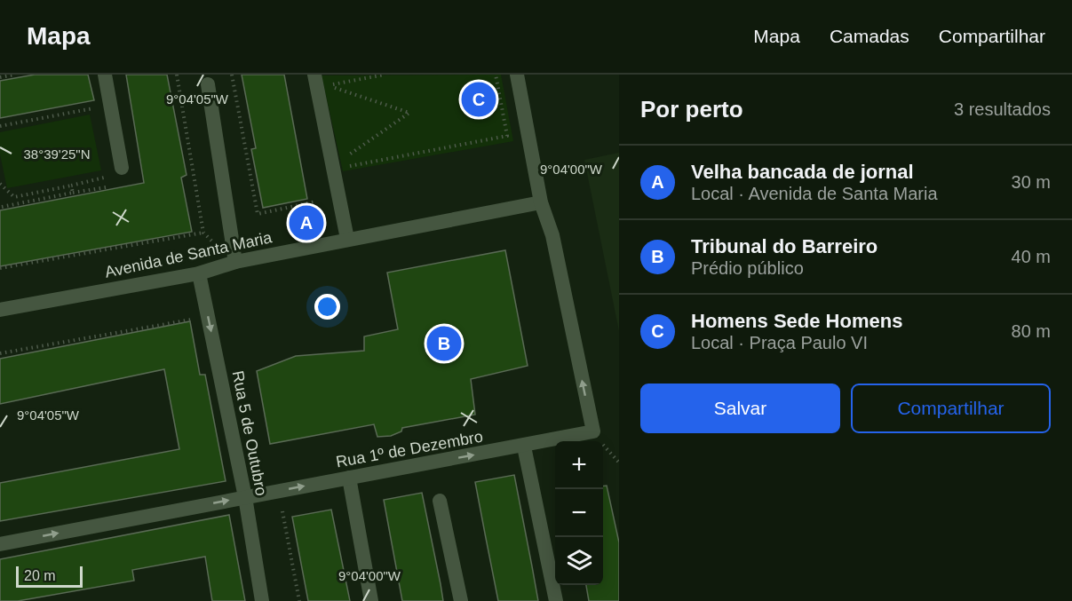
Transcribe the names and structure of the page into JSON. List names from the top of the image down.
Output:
{
  "streets": {
    "street": ["Avenida de Santa Maria", "Rua 5 de Outubro", "Rua 1º de Dezembro"]
  },
  "crossings": [
    ["Avenida de Santa Maria", "Rua 5 de Outubro"],
    ["Rua 5 de Outubro", "Rua 1º de Dezembro"]
  ],
  "one_way": ["Rua 5 de Outubro", "Rua 1º de Dezembro"],
  "scale_bar": "20 m",
  "page": {
    "header": "Mapa",
    "nav": ["Mapa", "Camadas", "Compartilhar"],
    "heading": ["Por perto", "3 resultados"],
    "pins": ["C", "A", "B"],
    "list": [
      {
        "mark": "A",
        "name": "Velha bancada de jornal",
        "note": "Local · Avenida de Santa Maria",
        "value": "30 m"
      },
      {
        "mark": "B",
        "name": "Tribunal do Barreiro",
        "note": "Prédio público",
        "value": "40 m"
      },
      {
        "mark": "C",
        "name": "Homens Sede Homens",
        "note": "Local · Praça Paulo VI",
        "value": "80 m"
      }
    ],
    "buttons": ["Salvar", "Compartilhar"],
    "map_buttons": ["+", "−"],
    "scale": "20 m"
  },
  "coordinates": ["9°04'05\"W", "38°39'25\"N", "9°04'00\"W"]
}
